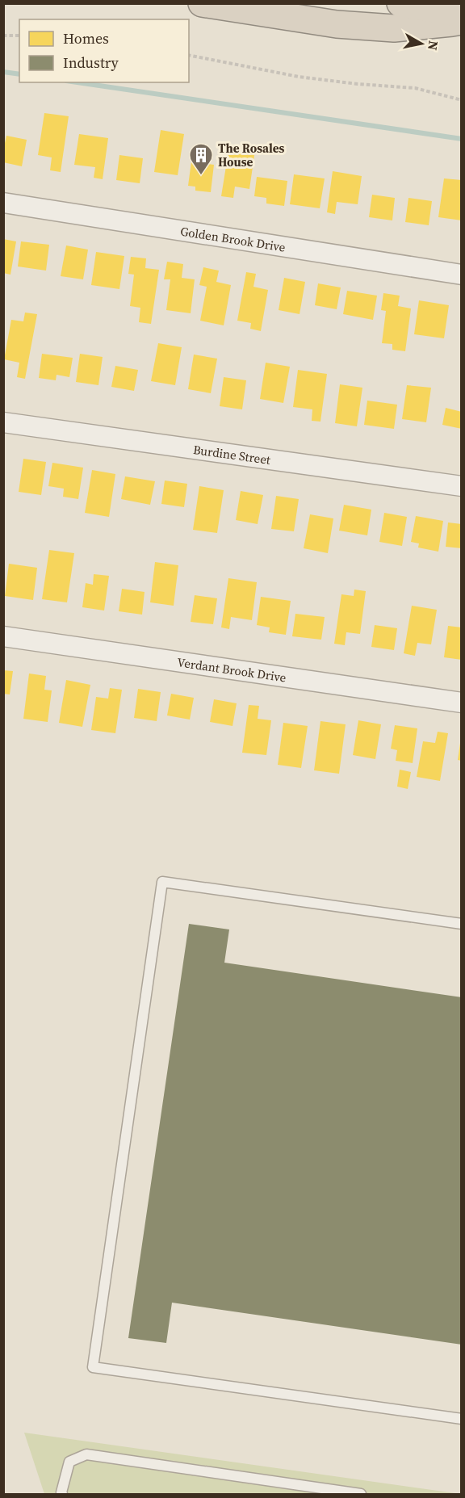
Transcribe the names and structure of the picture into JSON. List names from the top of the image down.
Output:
{
  "streets": {
    "street": ["Golden Brook Drive", "Burdine Street", "Verdant Brook Drive"]
  },
  "places": {
    "building": ["The Rosales House"]
  },
  "legend": ["Homes", "Industry"],
  "north": "right"
}
